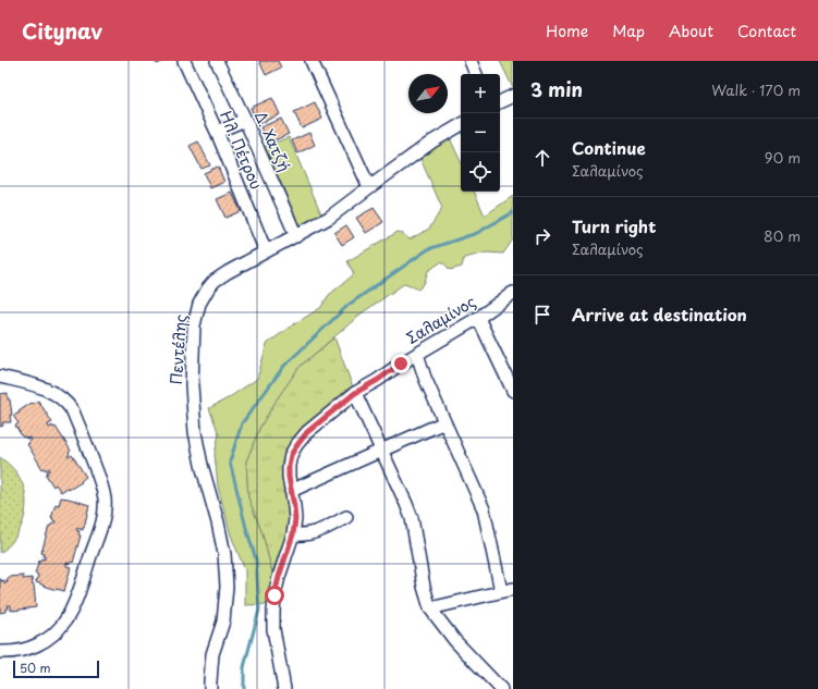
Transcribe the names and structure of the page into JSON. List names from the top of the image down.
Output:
{
  "streets": {
    "street": [
      "Δ. Χατζή",
      "Ηλ. Πέτρου",
      "Σαλαμίνος",
      "Πεντέλης"
    ]
  },
  "crossings": [
    ["Δ. Χατζή", "Πεντέλης"],
    ["Ηλ. Πέτρου", "Πεντέλης"]
  ],
  "scale_bar": "50 m",
  "north": "top right",
  "page": {
    "header": "Citynav",
    "nav": [
      "Home",
      "Map",
      "About",
      "Contact"
    ],
    "heading": ["3 min", "Walk · 170 m"],
    "map_buttons": ["+", "−"],
    "list": [
      ["Continue", "Σαλαμίνος", "90 m"],
      ["Turn right", "Σαλαμίνος", "80 m"],
      "Arrive at destination"
    ],
    "scale": "50 m"
  }
}
